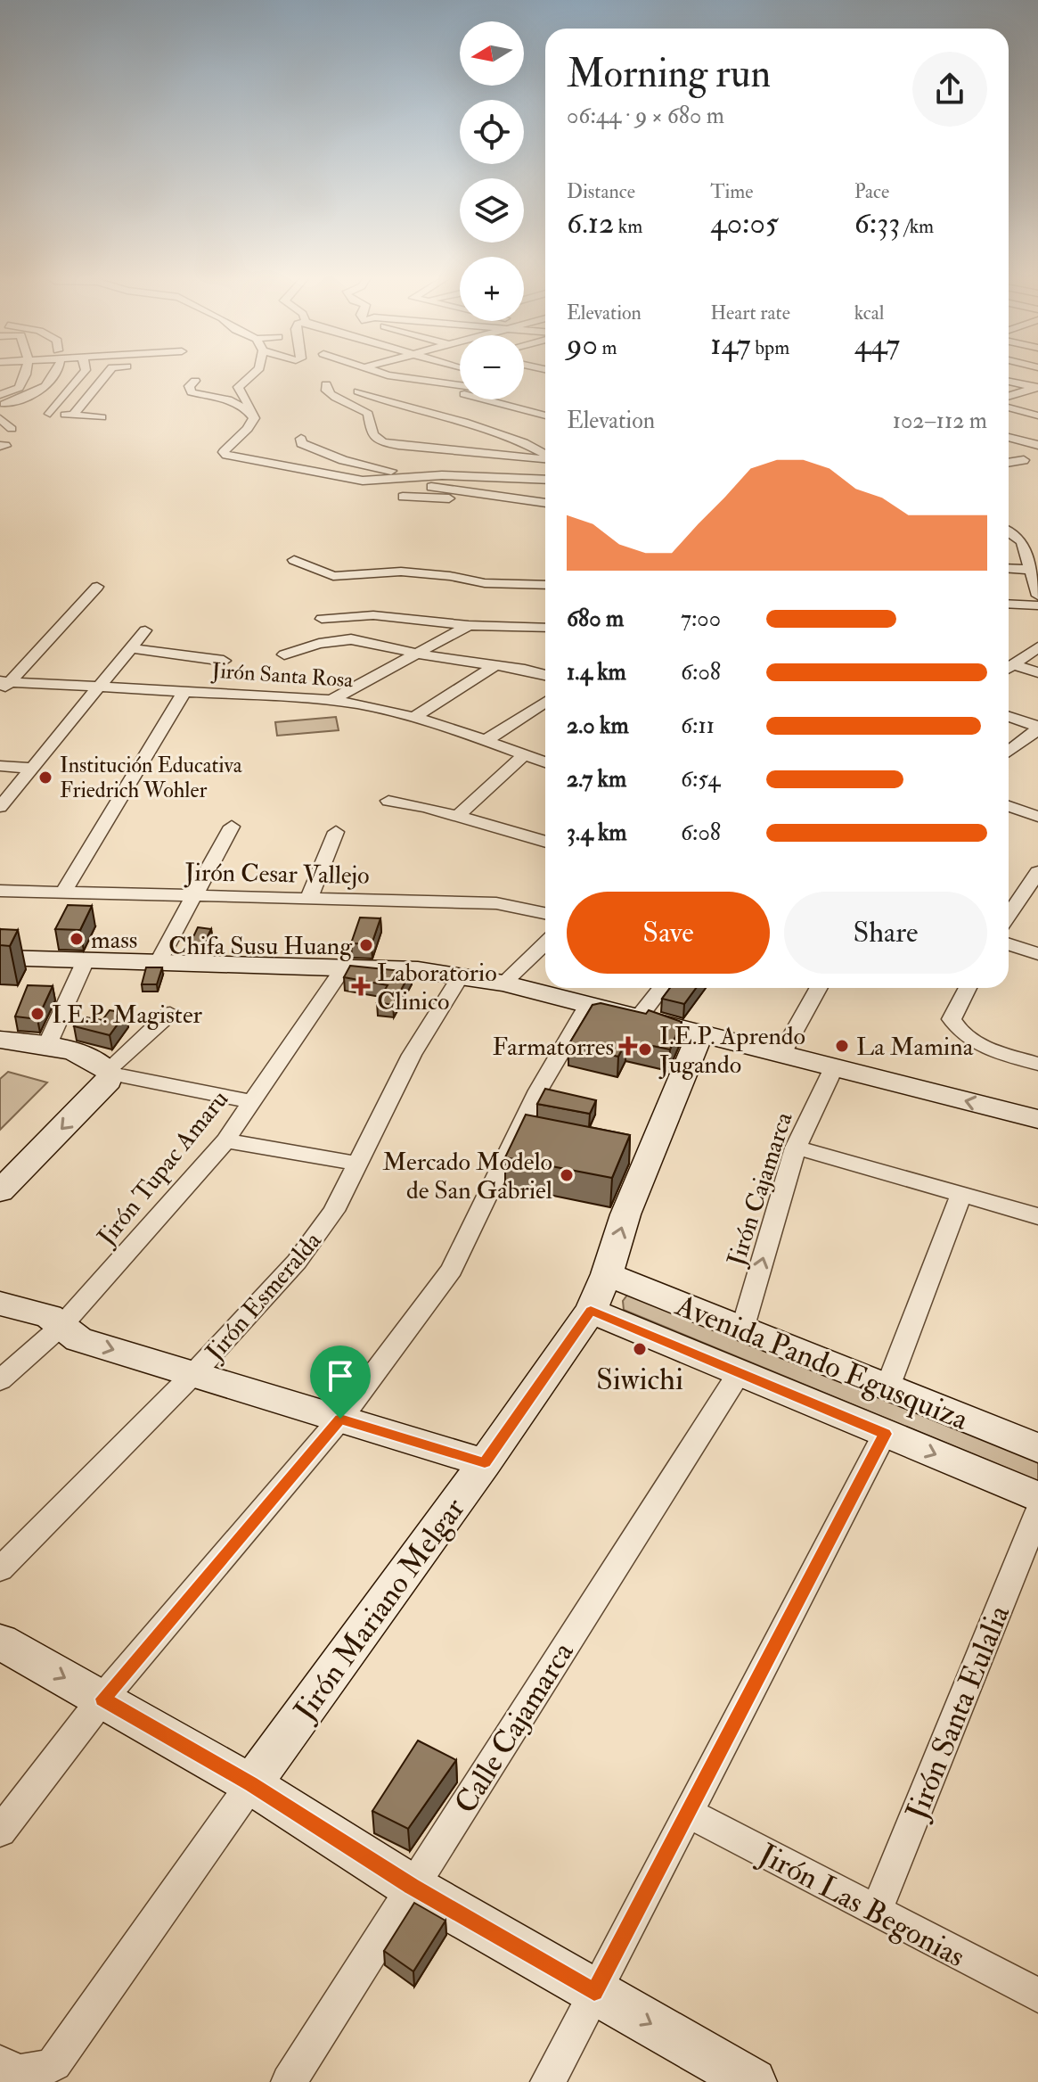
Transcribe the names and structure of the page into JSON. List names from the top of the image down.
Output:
{
  "streets": {
    "street": [
      "Jirón Santa Rosa",
      "Jirón Cesar Vallejo",
      "Jirón Tupac Amaru",
      "Jirón Cajamarca",
      "Jirón Esmeralda",
      "Avenida Pando Egusquiza",
      "Jirón Mariano Melgar",
      "Jirón Santa Eulalia",
      "Calle Cajamarca",
      "Jirón Las Begonias"
    ]
  },
  "crossings": [
    ["Jirón Cajamarca", "Avenida Pando Egusquiza"],
    ["Avenida Pando Egusquiza", "Jirón Mariano Melgar"],
    ["Avenida Pando Egusquiza", "Calle Cajamarca"],
    ["Jirón Santa Eulalia", "Jirón Las Begonias"]
  ],
  "places": {
    "other": [
      "Institución Educativa Friedrich Wohler",
      "mass",
      "Chifa Susu Huang",
      "I.E.P. Magister",
      "La Mamina",
      "I.E.P. Aprendo Jugando",
      "Mercado Modelo de San Gabriel",
      "Siwichi"
    ],
    "health": ["Laboratorio Clinico", "Farmatorres"]
  },
  "north": "left",
  "page": {
    "map_buttons": ["+", "−"],
    "heading": ["Morning run", "06:44 · 9 × 680 m"],
    "stats": [
      ["Distance", "6.12 km"],
      ["Time", "40:05"],
      ["Pace", "6:33 /km"],
      ["Elevation", "90 m"],
      ["Heart rate", "147 bpm"],
      ["kcal", "447"]
    ],
    "chart": ["Elevation", "102–112 m"],
    "list": [
      {
        "name": "680 m",
        "note": "7:00"
      },
      {
        "name": "1.4 km",
        "note": "6:08"
      },
      {
        "name": "2.0 km",
        "note": "6:11"
      },
      {
        "name": "2.7 km",
        "note": "6:54"
      },
      {
        "name": "3.4 km",
        "note": "6:08"
      }
    ],
    "buttons": ["Save", "Share"]
  }
}
